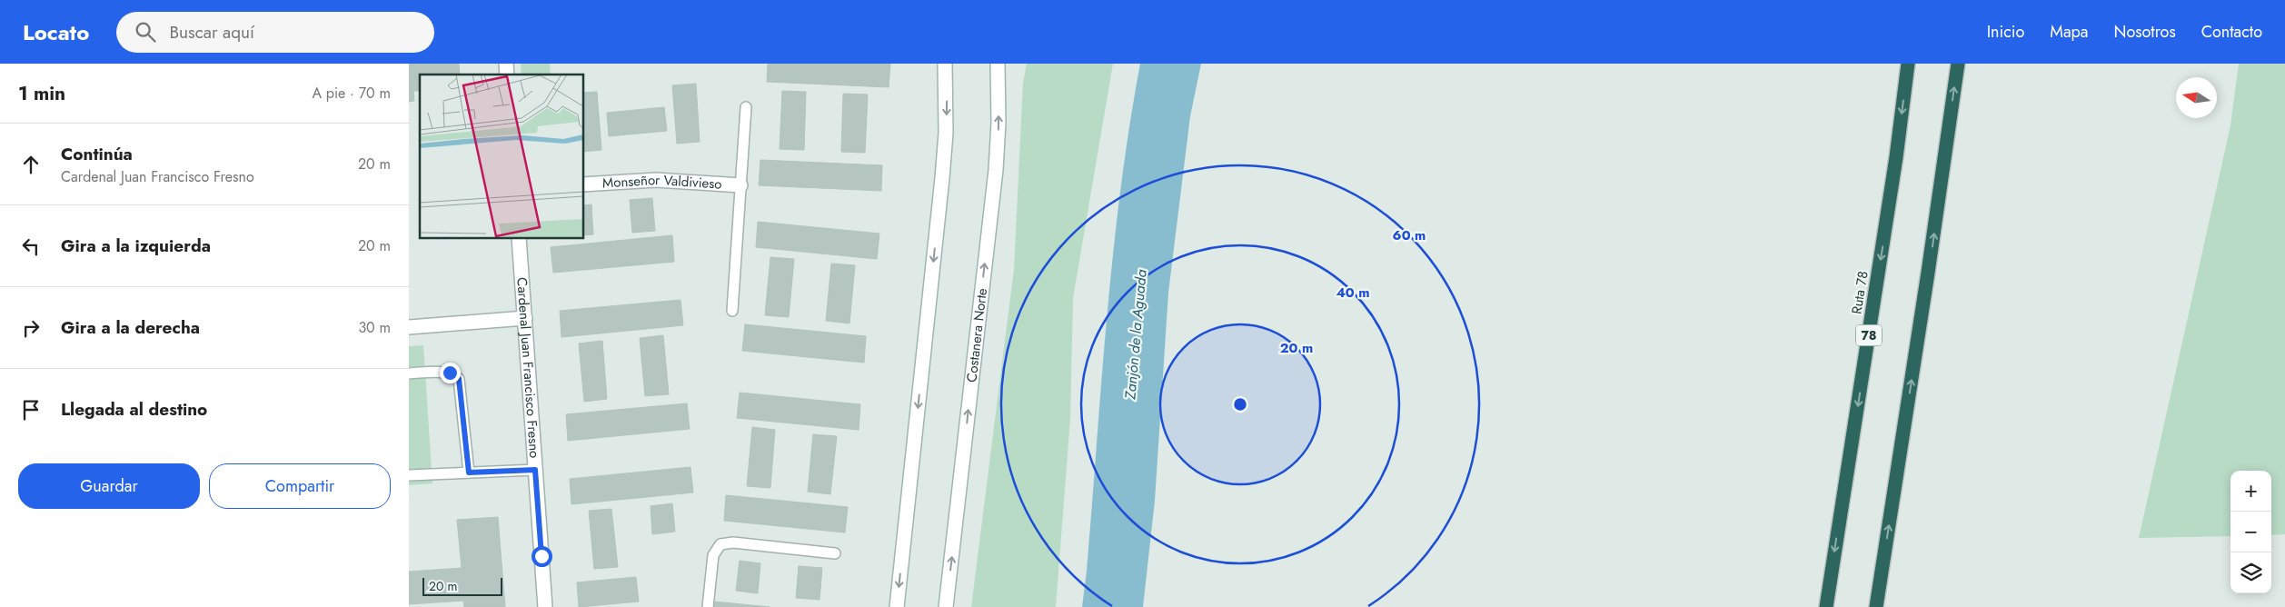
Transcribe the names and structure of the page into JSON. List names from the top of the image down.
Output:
{
  "streets": {
    "highway": ["Ruta 78", "78"],
    "street": ["Monseñor Valdivieso", "Costanera Norte", "Cardenal Juan Francisco Fresno"]
  },
  "water": ["Zanjón de la Aguada"],
  "scale_bar": "20 m",
  "north": "left",
  "page": {
    "header": "Locato",
    "search": "Buscar aquí",
    "nav": [
      "Inicio",
      "Mapa",
      "Nosotros",
      "Contacto"
    ],
    "heading": ["1 min", "A pie · 70 m"],
    "list": [
      ["Continúa", "Cardenal Juan Francisco Fresno", "20 m"],
      ["Gira a la izquierda", "20 m"],
      ["Gira a la derecha", "30 m"],
      "Llegada al destino"
    ],
    "buttons": ["Guardar", "Compartir"],
    "map_buttons": ["+", "−"],
    "scale": "20 m"
  },
  "rings": ["60 m", "40 m", "20 m"]
}
